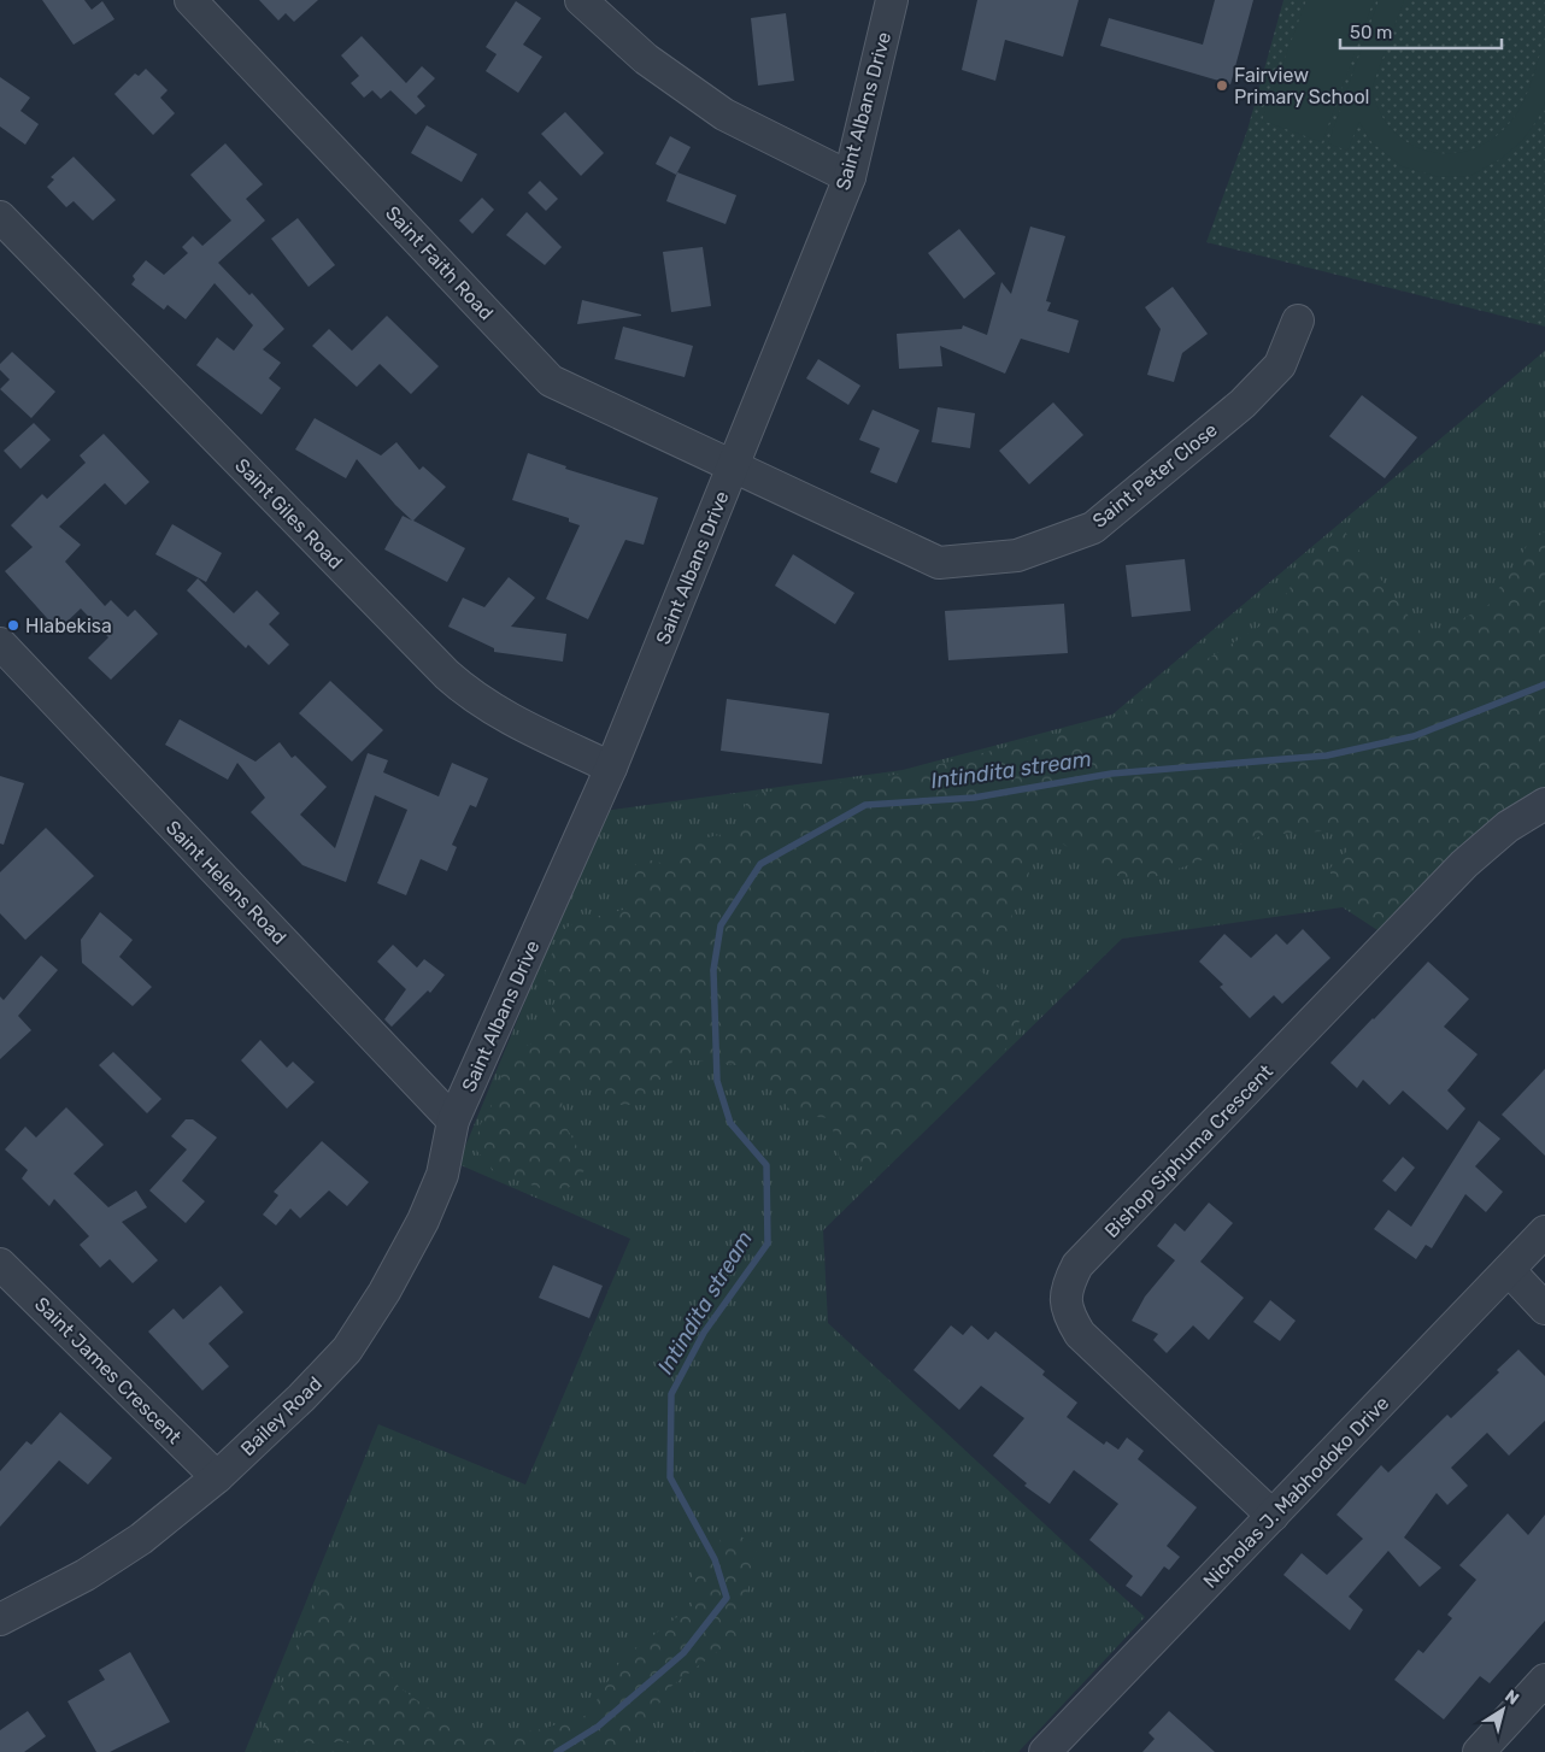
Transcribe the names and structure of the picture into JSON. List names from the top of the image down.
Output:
{
  "streets": {
    "street": [
      "Saint Albans Drive",
      "Saint Faith Road",
      "Saint Peter Close",
      "Saint Giles Road",
      "Saint Helens Road",
      "Bishop Siphuma Crescent",
      "Saint James Crescent",
      "Bailey Road",
      "Nicholas J. Mabhodoko Drive"
    ]
  },
  "crossings": [
    ["Saint Albans Drive", "Saint Faith Road"],
    ["Saint Albans Drive", "Saint Peter Close"],
    ["Saint Albans Drive", "Saint Giles Road"],
    ["Saint Albans Drive", "Saint Helens Road"],
    ["Saint Albans Drive", "Bailey Road"],
    ["Saint Faith Road", "Saint Peter Close"],
    ["Saint Helens Road", "Bailey Road"],
    ["Bishop Siphuma Crescent", "Nicholas J. Mabhodoko Drive"],
    ["Saint James Crescent", "Bailey Road"]
  ],
  "water": ["Intindita stream"],
  "places": ["Fairview Primary School", "Hlabekisa"],
  "scale_bar": "50 m",
  "north": "top right"
}
